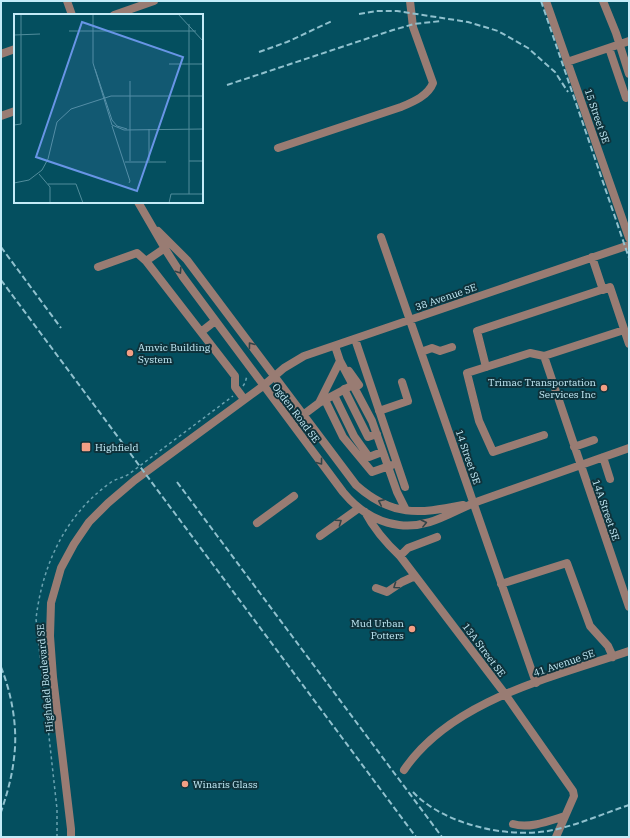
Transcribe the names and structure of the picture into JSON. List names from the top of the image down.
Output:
{
  "streets": {
    "street": [
      "15 Street SE",
      "38 Avenue SE",
      "Ogden Road SE",
      "14 Street SE",
      "14A Street SE",
      "13A Street SE",
      "41 Avenue SE",
      "Highfield Boulevard SE"
    ]
  },
  "crossings": [
    ["38 Avenue SE", "Ogden Road SE"],
    ["38 Avenue SE", "14 Street SE"],
    ["38 Avenue SE", "Highfield Boulevard SE"],
    ["Ogden Road SE", "14 Street SE"],
    ["Ogden Road SE", "14A Street SE"],
    ["Ogden Road SE", "13A Street SE"],
    ["Ogden Road SE", "Highfield Boulevard SE"],
    ["14 Street SE", "41 Avenue SE"],
    ["13A Street SE", "41 Avenue SE"]
  ],
  "places": {
    "other": [
      "Amvic Building System",
      "Trimac Transportation Services Inc",
      "Mud Urban Potters",
      "Winaris Glass"
    ],
    "transit": ["Highfield"]
  }
}
